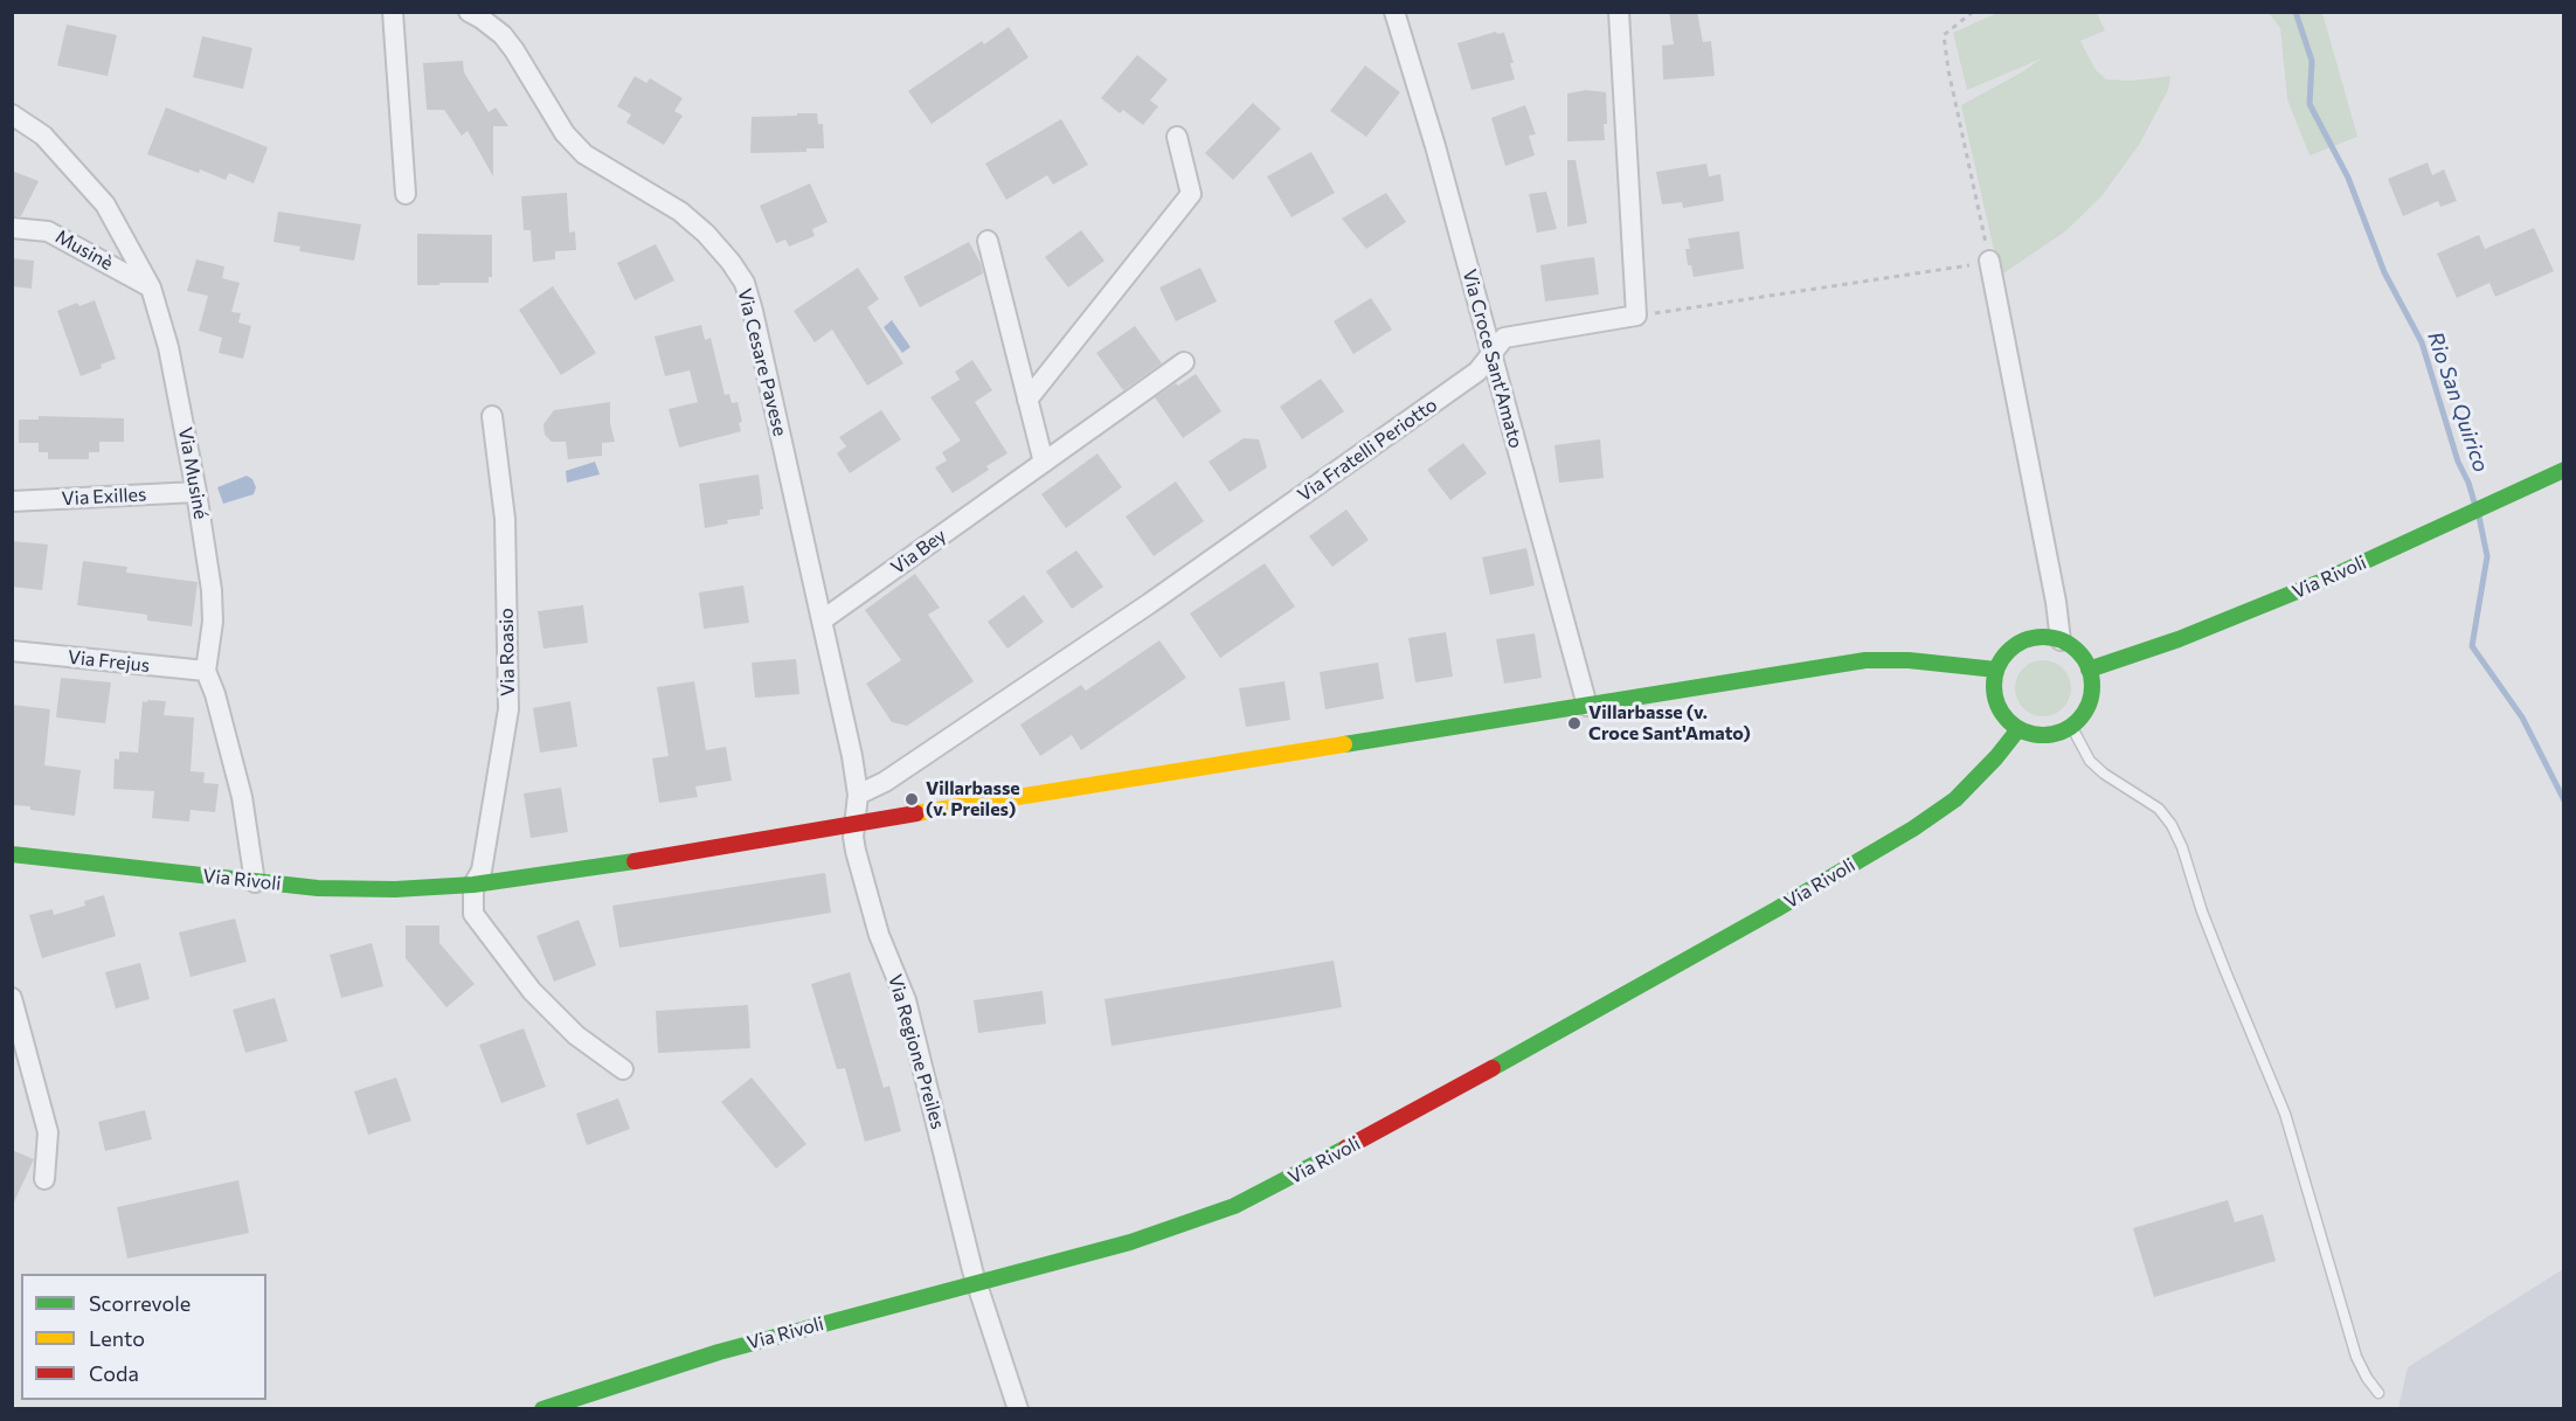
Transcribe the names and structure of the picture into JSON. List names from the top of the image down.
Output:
{
  "streets": {
    "street": [
      "Musinè",
      "Via Croce Sant'Amato",
      "Via Cesare Pavese",
      "Via Fratelli Periotto",
      "Via Musiné",
      "Via Exilles",
      "Via Bey",
      "Via Rivoli",
      "Via Roasio",
      "Via Frejus",
      "Via Regione Preiles"
    ]
  },
  "crossings": [
    ["Musinè", "Via Musiné"],
    ["Via Croce Sant'Amato", "Via Fratelli Periotto"],
    ["Via Croce Sant'Amato", "Via Rivoli"],
    ["Via Cesare Pavese", "Via Bey"],
    ["Via Musiné", "Via Exilles"],
    ["Via Musiné", "Via Rivoli"],
    ["Via Musiné", "Via Frejus"],
    ["Via Rivoli", "Via Roasio"],
    ["Via Rivoli", "Via Regione Preiles"]
  ],
  "water": ["Rio San Quirico"],
  "places": ["Villarbasse (v. Croce Sant'Amato)", "Villarbasse (v. Preiles)"],
  "legend": ["Scorrevole", "Lento", "Coda"]
}
